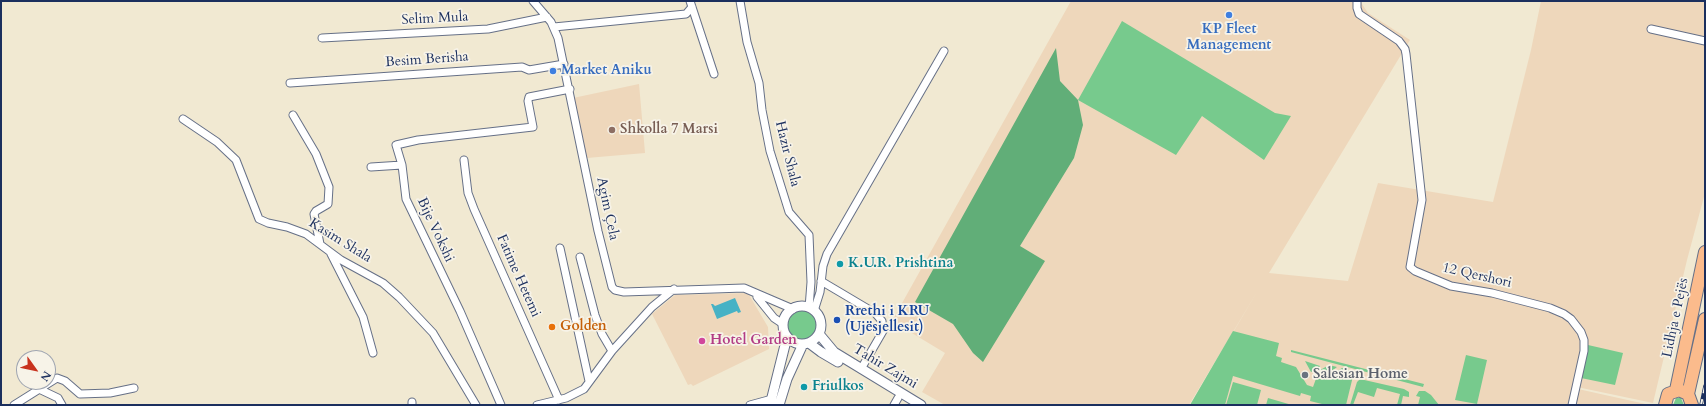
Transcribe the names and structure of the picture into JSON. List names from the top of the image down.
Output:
{
  "streets": {
    "highway": ["Lidhja e Pejës"],
    "street": [
      "Selim Mula",
      "Besim Berisha",
      "Hazir Shala",
      "Agim Çela",
      "Bije Vokshi",
      "Kasim Shala",
      "Fatime Hetemi",
      "12 Qershori",
      "Tahir Zajmi"
    ]
  },
  "crossings": [
    ["Selim Mula", "Agim Çela"],
    ["Besim Berisha", "Agim Çela"],
    ["Hazir Shala", "Agim Çela"],
    ["Hazir Shala", "Tahir Zajmi"],
    ["Agim Çela", "Bije Vokshi"],
    ["Agim Çela", "Tahir Zajmi"]
  ],
  "places": [
    "KP Fleet Management",
    "Market Aniku",
    "Shkolla 7 Marsi",
    "K.U.R. Prishtina",
    "Rrethi i KRU (Ujësjellesit)",
    "Golden",
    "Hotel Garden",
    "Salesian Home",
    "Friulkos"
  ],
  "north": "bottom right"
}
